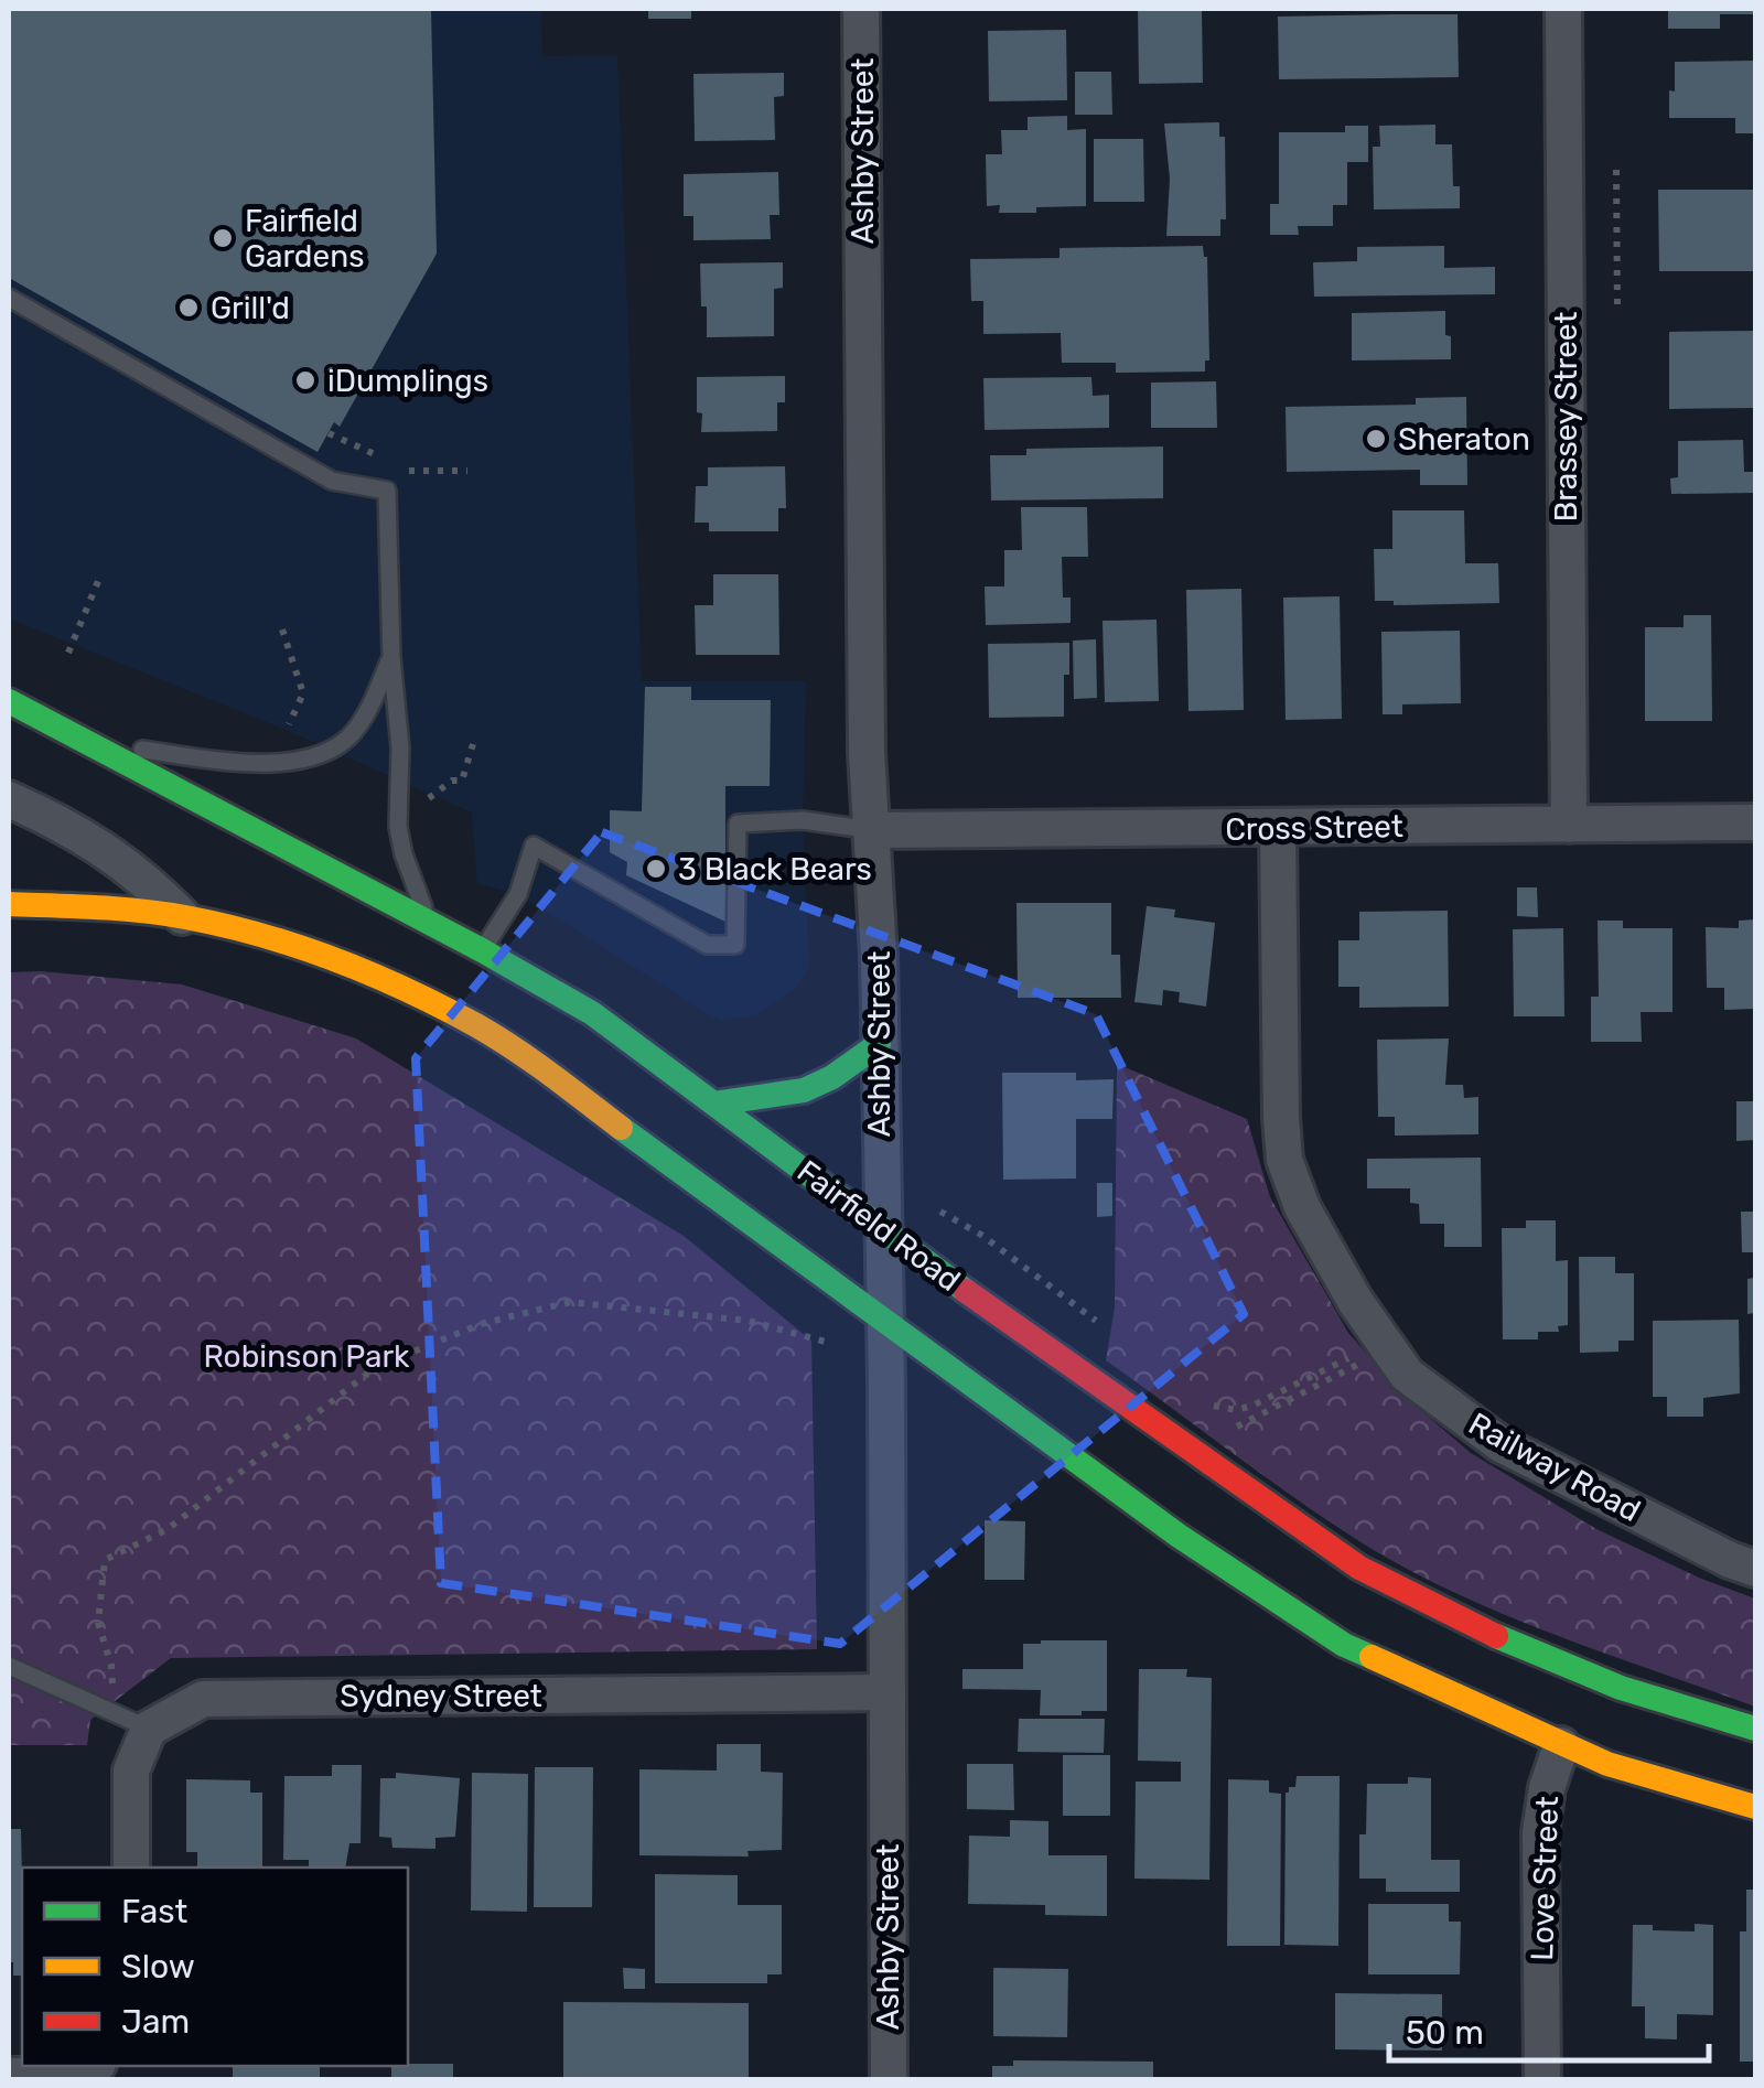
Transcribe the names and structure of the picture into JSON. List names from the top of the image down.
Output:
{
  "streets": {
    "main road": ["Fairfield Road"],
    "street": [
      "Ashby Street",
      "Brassey Street",
      "Cross Street",
      "Railway Road",
      "Sydney Street",
      "Love Street"
    ]
  },
  "crossings": [
    ["Ashby Street", "Cross Street"],
    ["Ashby Street", "Fairfield Road"],
    ["Ashby Street", "Sydney Street"],
    ["Brassey Street", "Cross Street"],
    ["Cross Street", "Railway Road"]
  ],
  "parks": ["Robinson Park"],
  "places": [
    "Fairfield Gardens",
    "Grill'd",
    "iDumplings",
    "Sheraton",
    "3 Black Bears"
  ],
  "legend": ["Fast", "Slow", "Jam"],
  "scale_bar": "50 m"
}
